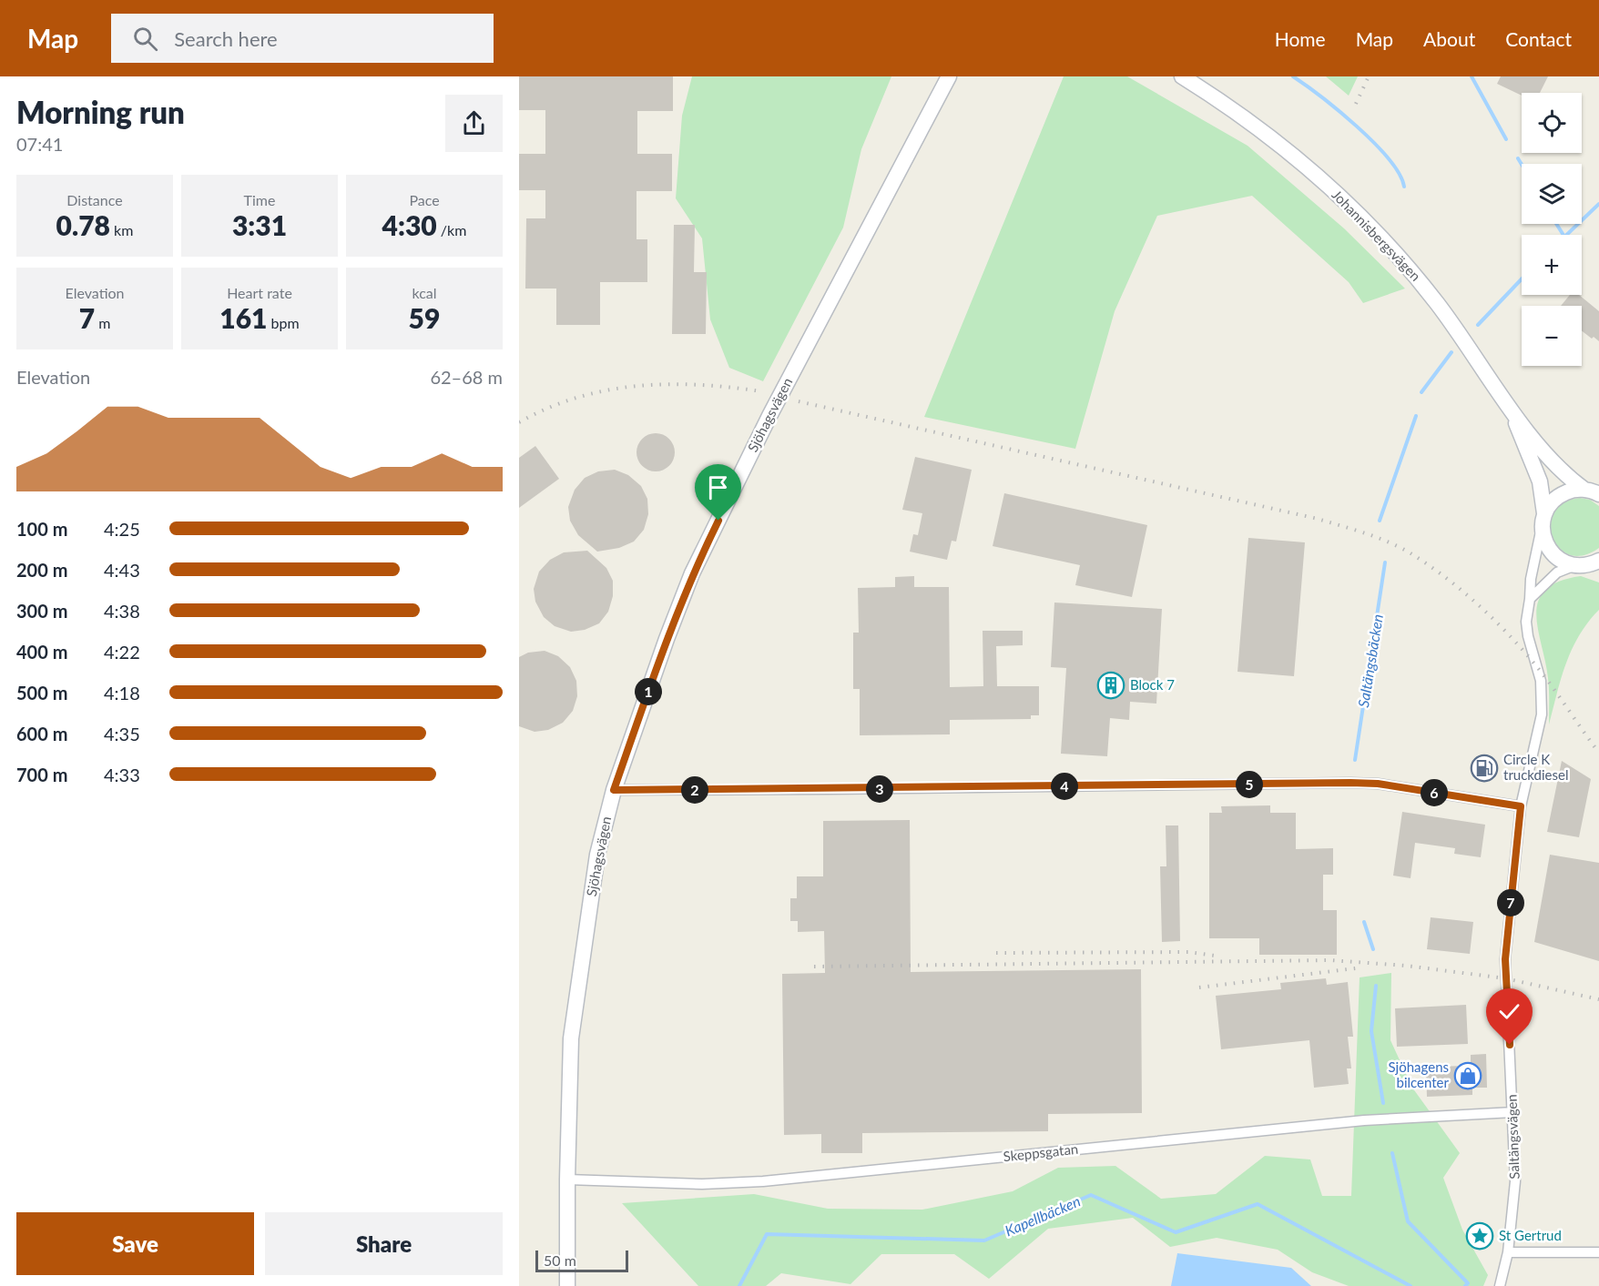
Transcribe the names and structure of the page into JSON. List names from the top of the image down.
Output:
{
  "streets": {
    "main road": ["Johannisbergsvägen", "Sjöhagsvägen"],
    "street": ["Saltängsvägen", "Skeppsgatan"]
  },
  "crossings": [
    ["Johannisbergsvägen", "Saltängsvägen"],
    ["Sjöhagsvägen", "Skeppsgatan"],
    ["Saltängsvägen", "Skeppsgatan"]
  ],
  "water": ["Saltängsbäcken", "Kapellbäcken"],
  "places": {
    "building": ["Block 7"],
    "fuel station": ["Circle K truckdiesel"],
    "shop": ["Sjöhagens bilcenter"],
    "place": ["St Gertrud"]
  },
  "scale_bar": "50 m",
  "page": {
    "header": "Map",
    "search": "Search here",
    "nav": [
      "Home",
      "Map",
      "About",
      "Contact"
    ],
    "heading": ["Morning run", "07:41"],
    "map_buttons": ["+", "−"],
    "stats": [
      ["Distance", "0.78 km"],
      ["Time", "3:31"],
      ["Pace", "4:30 /km"],
      ["Elevation", "7 m"],
      ["Heart rate", "161 bpm"],
      ["kcal", "59"]
    ],
    "chart": ["Elevation", "62–68 m"],
    "list": [
      {
        "name": "100 m",
        "note": "4:25"
      },
      {
        "name": "200 m",
        "note": "4:43"
      },
      {
        "name": "300 m",
        "note": "4:38"
      },
      {
        "name": "400 m",
        "note": "4:22"
      },
      {
        "name": "500 m",
        "note": "4:18"
      },
      {
        "name": "600 m",
        "note": "4:35"
      },
      {
        "name": "700 m",
        "note": "4:33"
      }
    ],
    "pins": [
      "1",
      "5",
      "4",
      "3",
      "2",
      "6",
      "7"
    ],
    "buttons": ["Save", "Share"],
    "scale": "50 m"
  }
}
